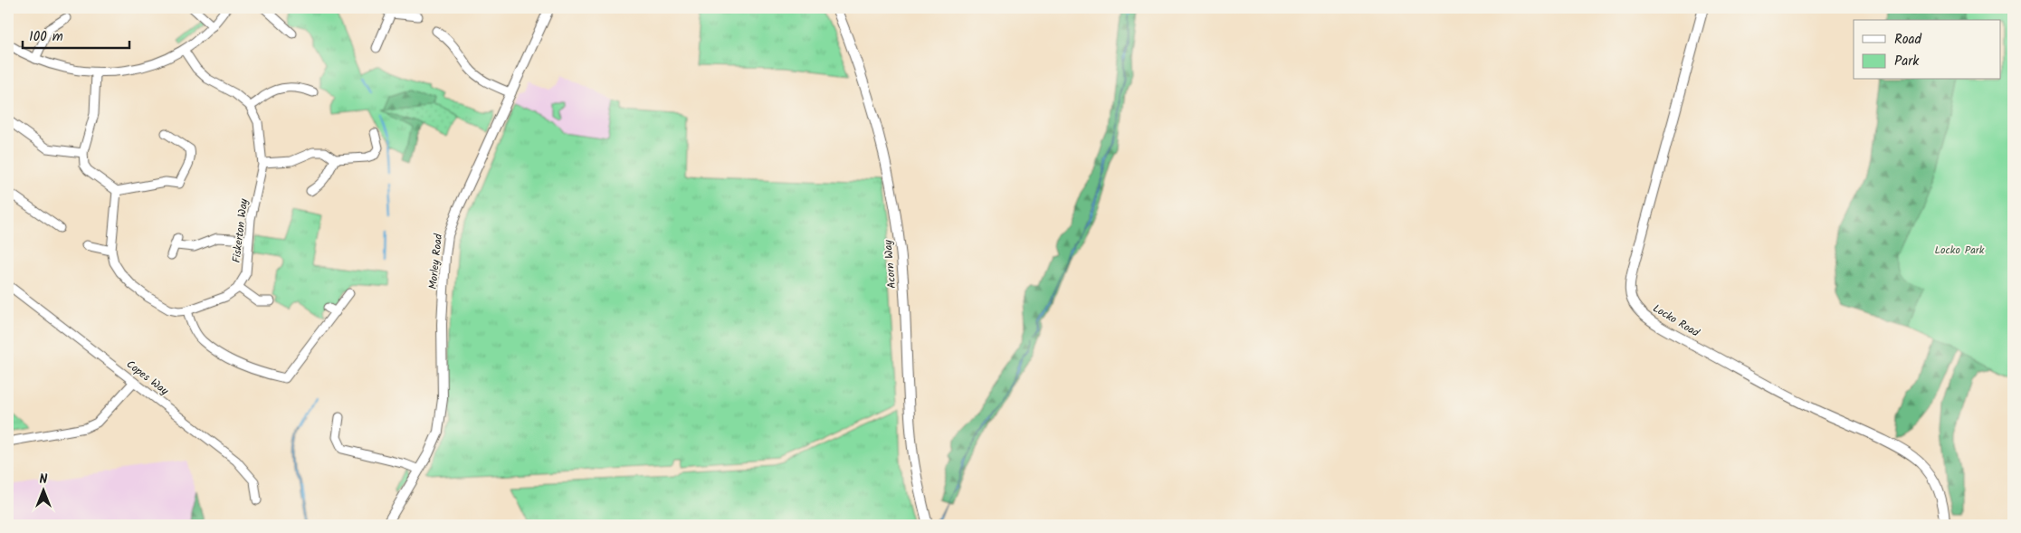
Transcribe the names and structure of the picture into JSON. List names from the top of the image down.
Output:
{
  "streets": {
    "street": [
      "Fiskerton Way",
      "Morley Road",
      "Acorn Way",
      "Locko Road",
      "Copes Way"
    ]
  },
  "parks": ["Locko Park"],
  "legend": ["Road", "Park"],
  "scale_bar": "100 m",
  "north": "top"
}
